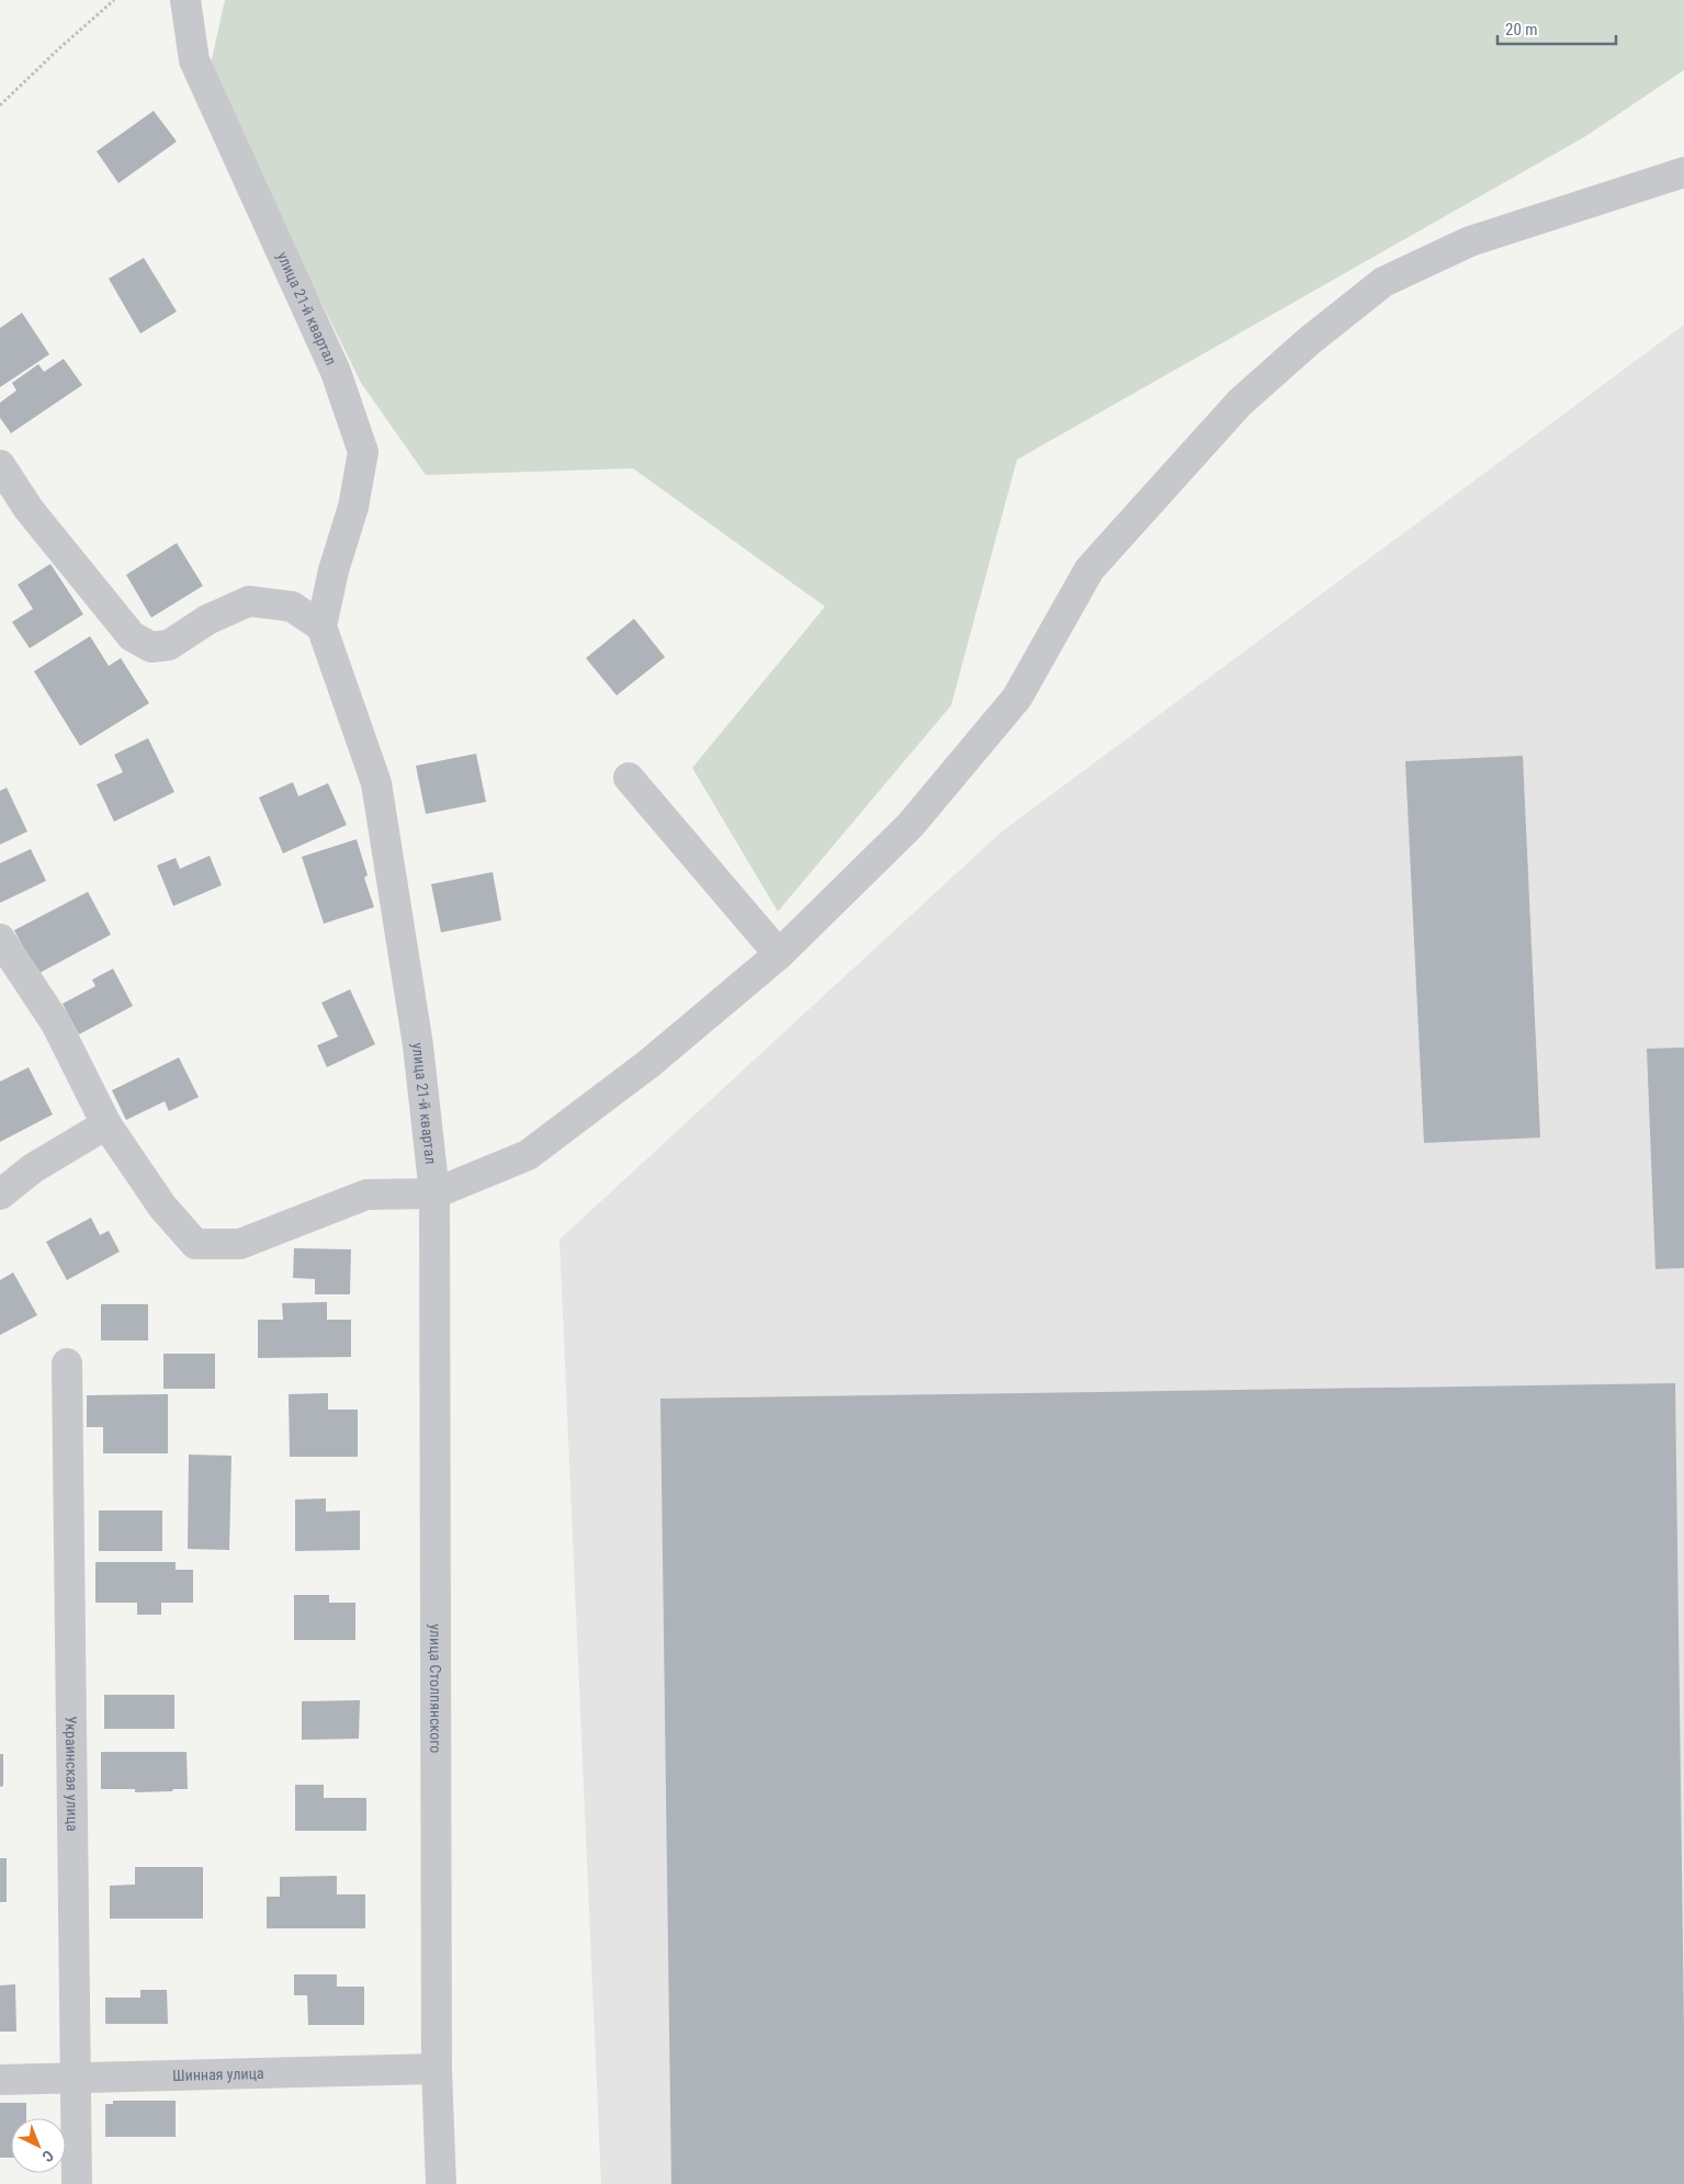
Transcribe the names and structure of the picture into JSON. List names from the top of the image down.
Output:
{
  "streets": {
    "street": [
      "улица 21-й квартал",
      "улица Столпянского",
      "Украинская улица",
      "Шинная улица"
    ]
  },
  "crossings": [
    ["улица 21-й квартал", "улица Столпянского"],
    ["улица Столпянского", "Шинная улица"],
    ["Украинская улица", "Шинная улица"]
  ],
  "scale_bar": "20 m",
  "north": "bottom right"
}
